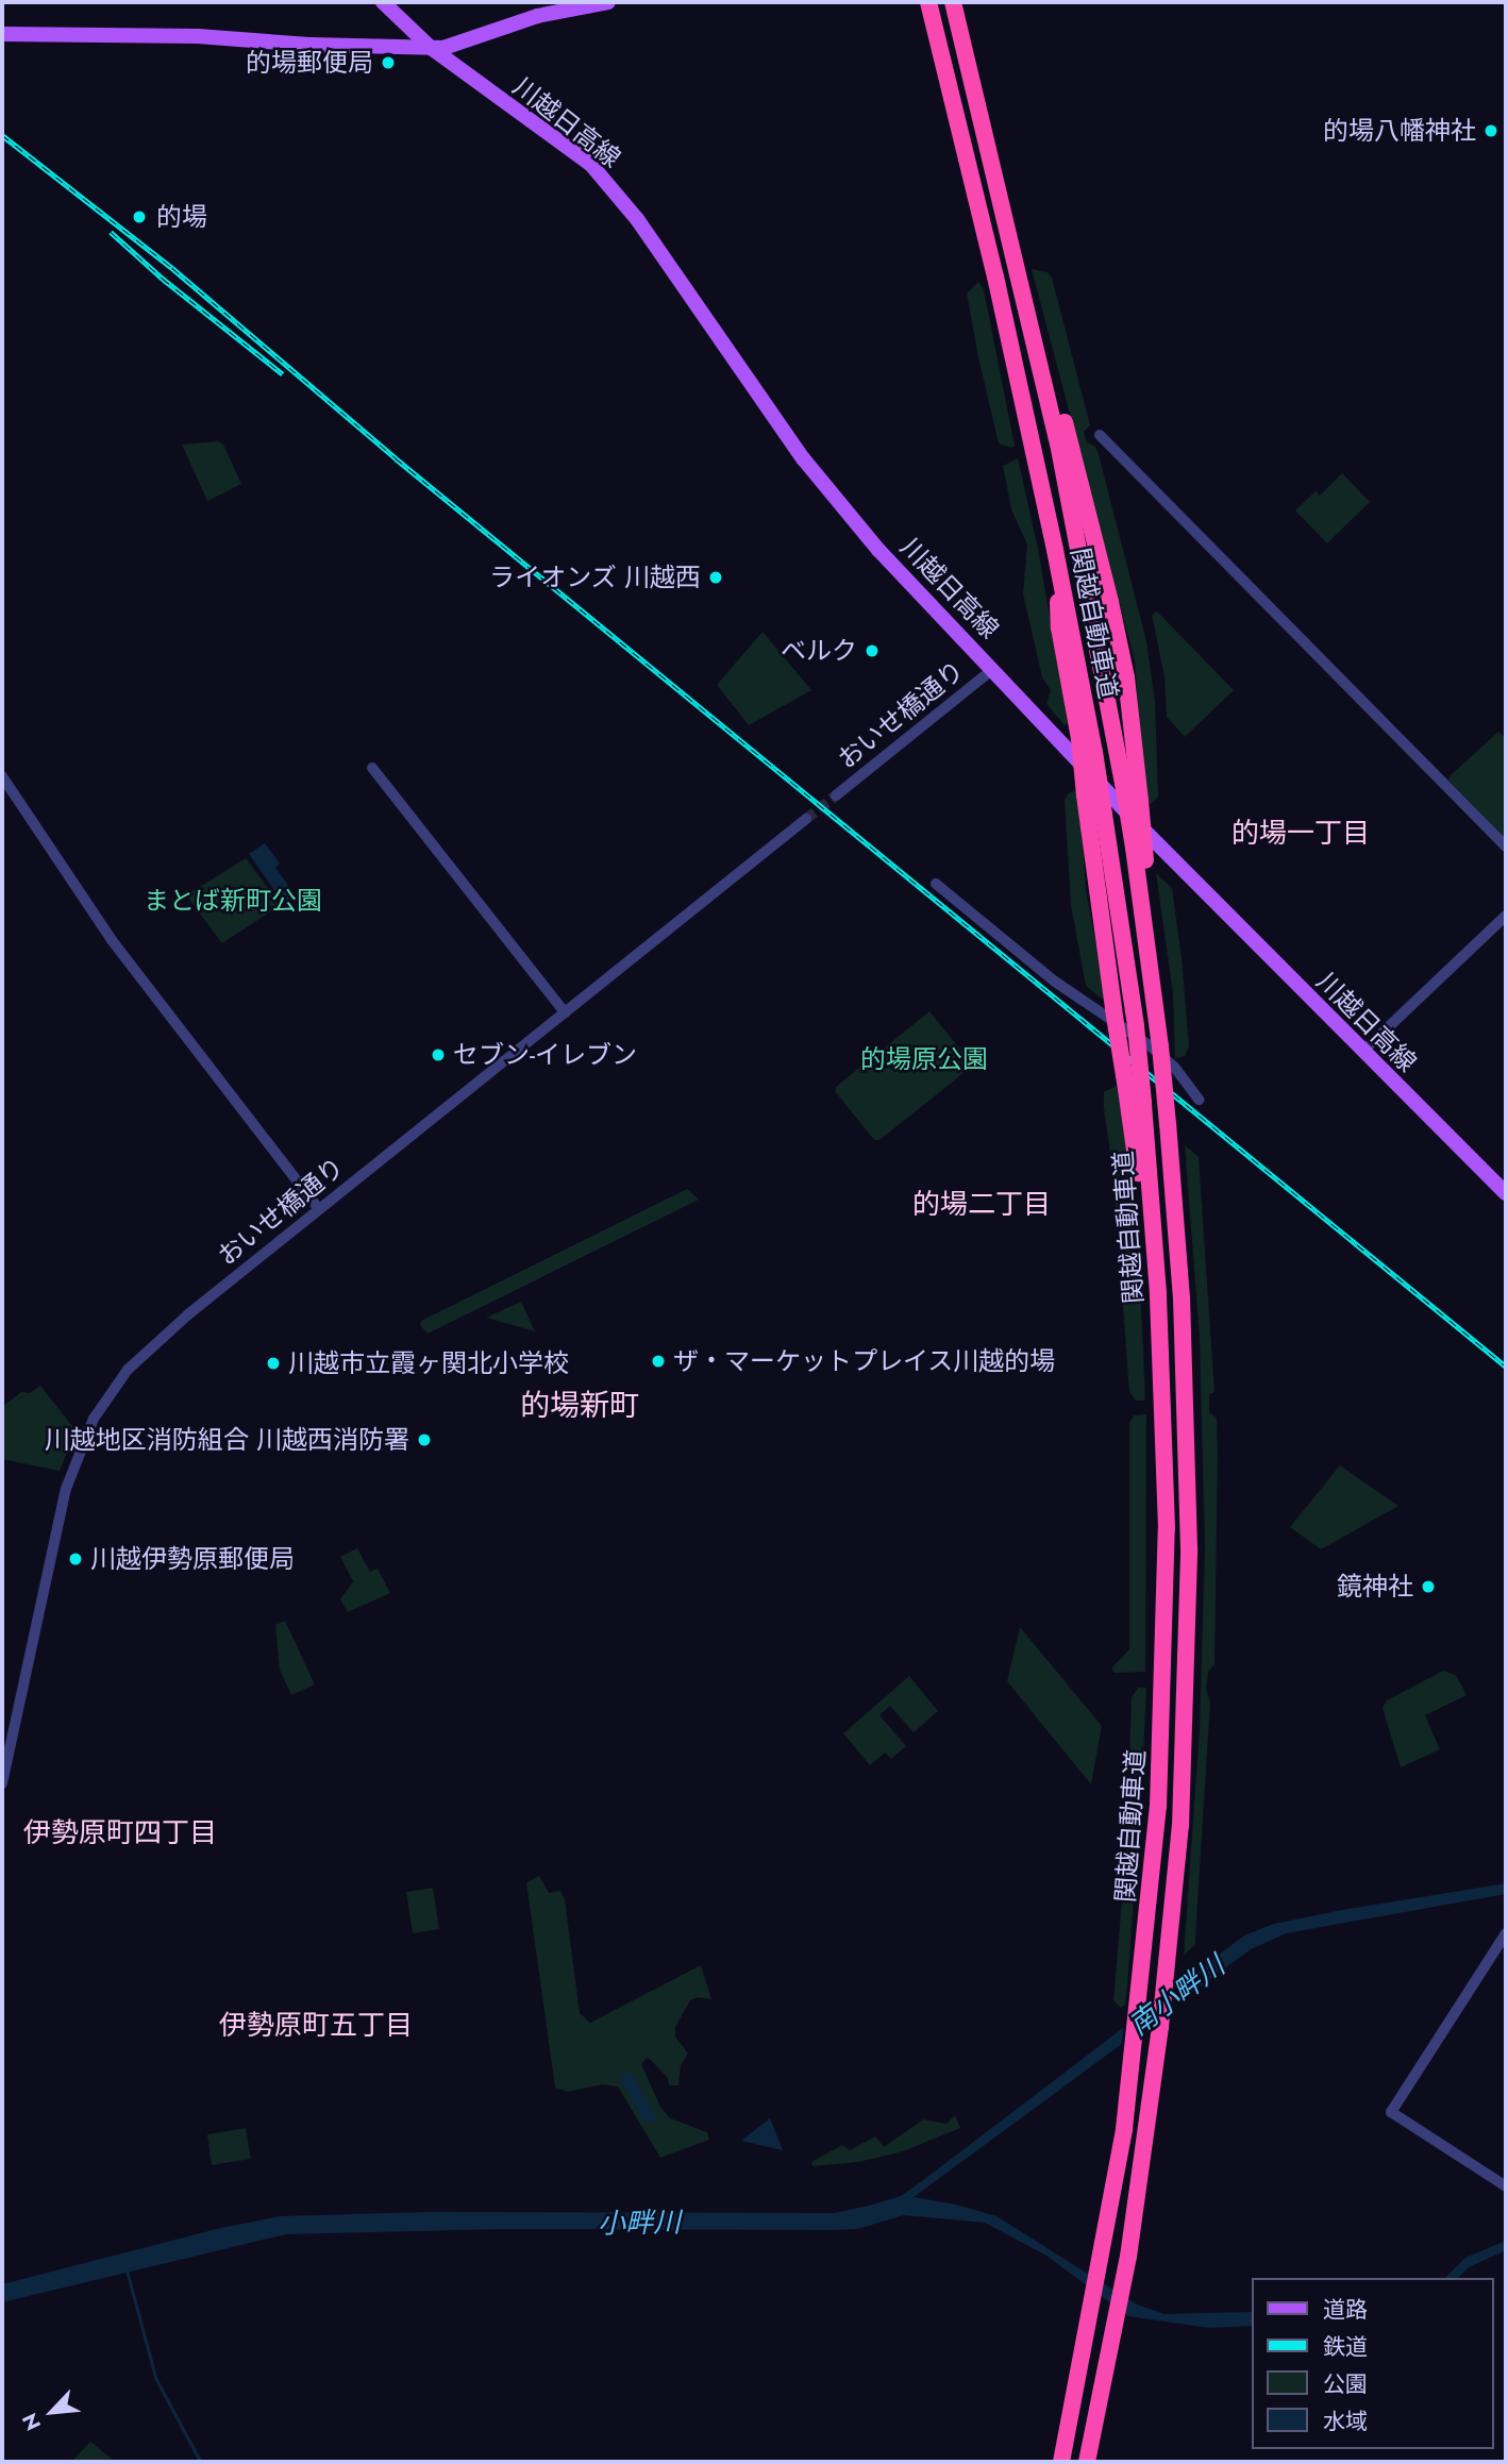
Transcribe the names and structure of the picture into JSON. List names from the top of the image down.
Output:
{
  "streets": {
    "highway": ["関越自動車道"],
    "main road": ["川越日高線"],
    "street": ["おいせ橋通り"]
  },
  "crossings": [
    ["川越日高線", "おいせ橋通り"]
  ],
  "districts": [
    "的場一丁目",
    "的場二丁目",
    "的場新町",
    "伊勢原町四丁目",
    "伊勢原町五丁目"
  ],
  "water": ["南小畔川", "小畔川"],
  "parks": ["まとば新町公園", "的場原公園"],
  "places": [
    "的場郵便局",
    "的場八幡神社",
    "的場",
    "ライオンズ 川越西",
    "ベルク",
    "セブン-イレブン",
    "ザ・マーケットプレイス川越的場",
    "川越市立霞ヶ関北小学校",
    "川越地区消防組合 川越西消防署",
    "川越伊勢原郵便局",
    "鏡神社"
  ],
  "legend": [
    "道路",
    "鉄道",
    "公園",
    "水域"
  ],
  "north": "bottom left"
}
